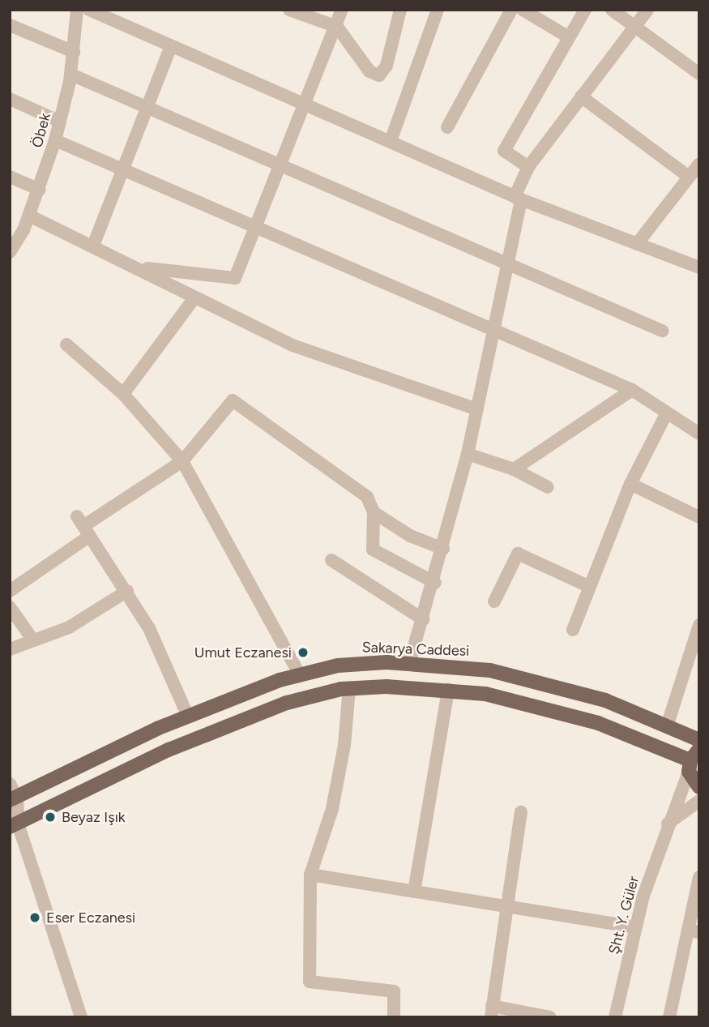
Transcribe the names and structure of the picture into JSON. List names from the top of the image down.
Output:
{
  "streets": {
    "main road": ["Sakarya Caddesi"],
    "street": ["Öbek", "Şht. Y. Güler"]
  },
  "places": ["Umut Eczanesi", "Beyaz Işık", "Eser Eczanesi"]
}
